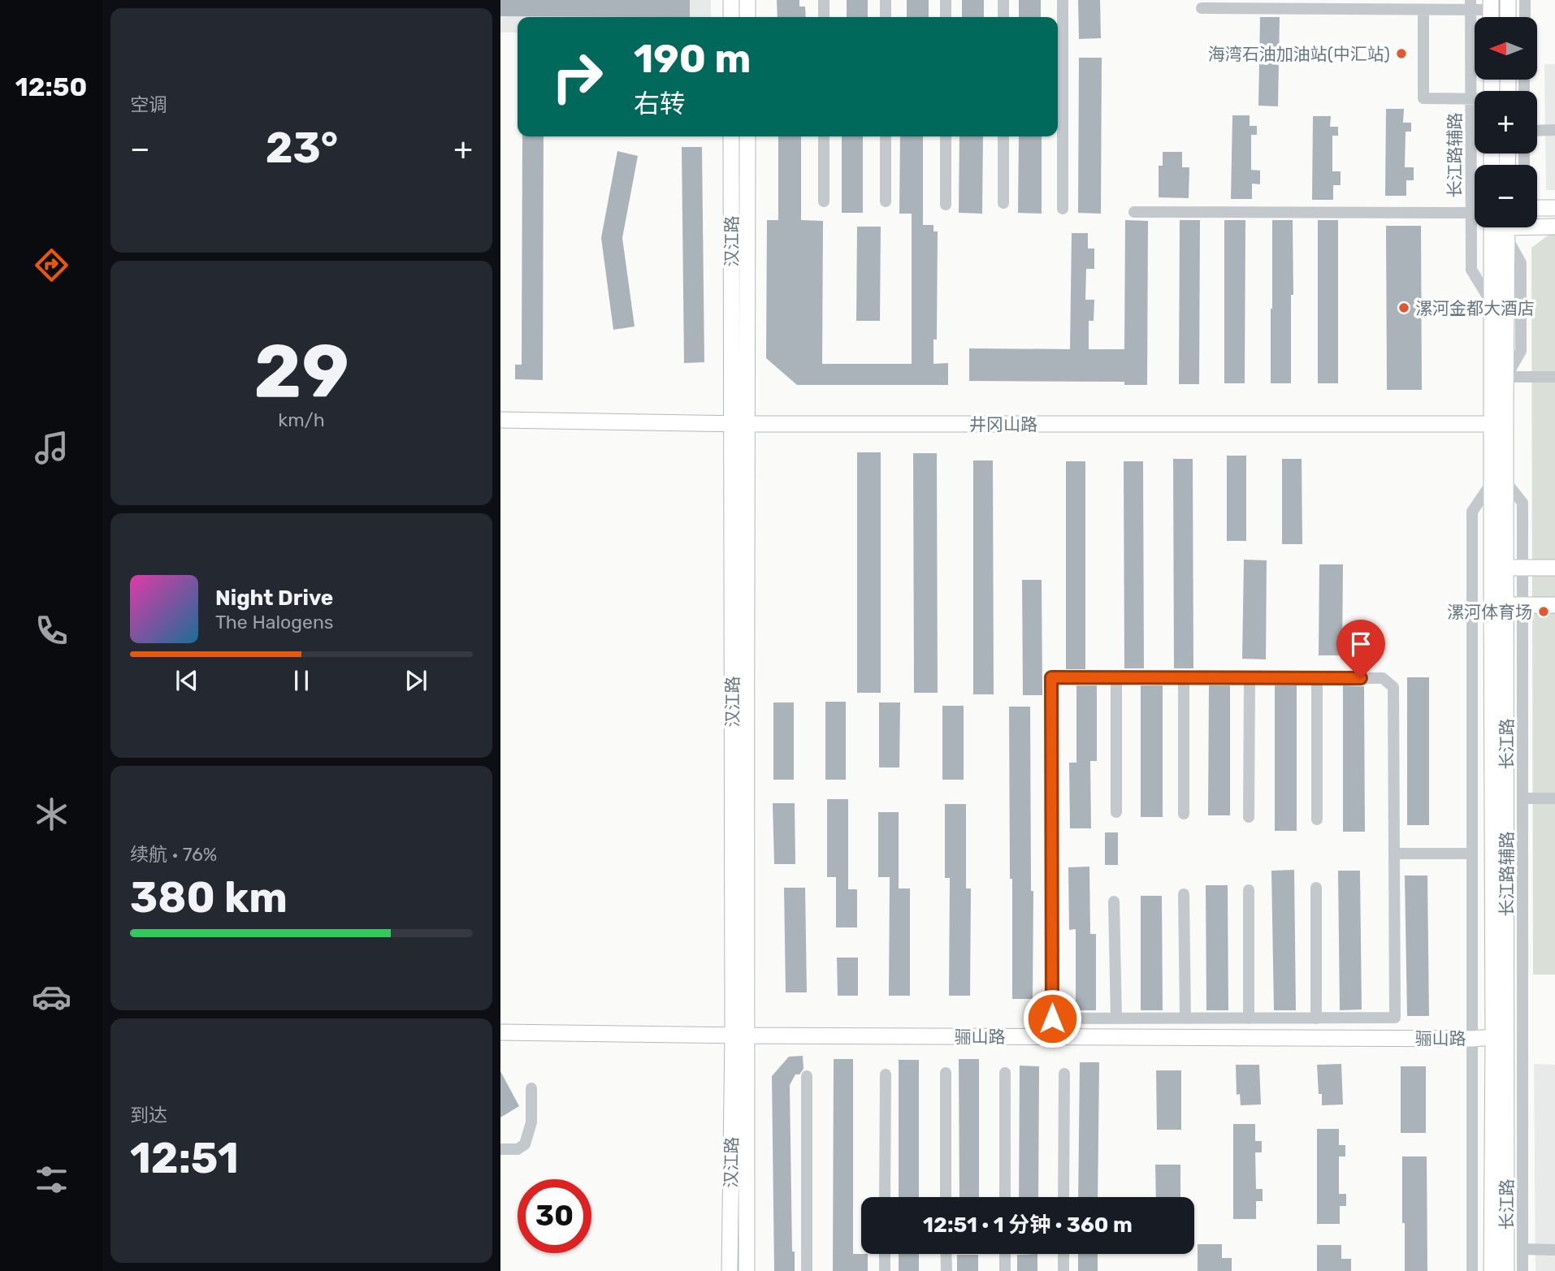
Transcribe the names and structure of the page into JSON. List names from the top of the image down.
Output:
{
  "streets": {
    "street": [
      "长江路辅路",
      "汉江路",
      "井冈山路",
      "长江路",
      "骊山路"
    ]
  },
  "crossings": [
    ["长江路辅路", "长江路"],
    ["长江路辅路", "骊山路"],
    ["汉江路", "井冈山路"],
    ["汉江路", "骊山路"],
    ["井冈山路", "长江路"],
    ["长江路", "骊山路"]
  ],
  "places": ["海湾石油加油站(中汇站)", "漯河金都大酒店", "漯河体育场"],
  "north": "left",
  "page": {
    "tabs": "12:50",
    "tile": [
      "空调",
      ["29", "km/h"],
      ["续航 · 76%", "380 km"],
      ["到达", "12:51"]
    ],
    "map_buttons": ["+", "−"],
    "turn": ["190 m", "右转"],
    "heat": ["−", "23°", "+"],
    "song": ["Night Drive", "The Halogens"],
    "limit": "30",
    "trip": "12:51 · 1 分钟 · 360 m"
  }
}
